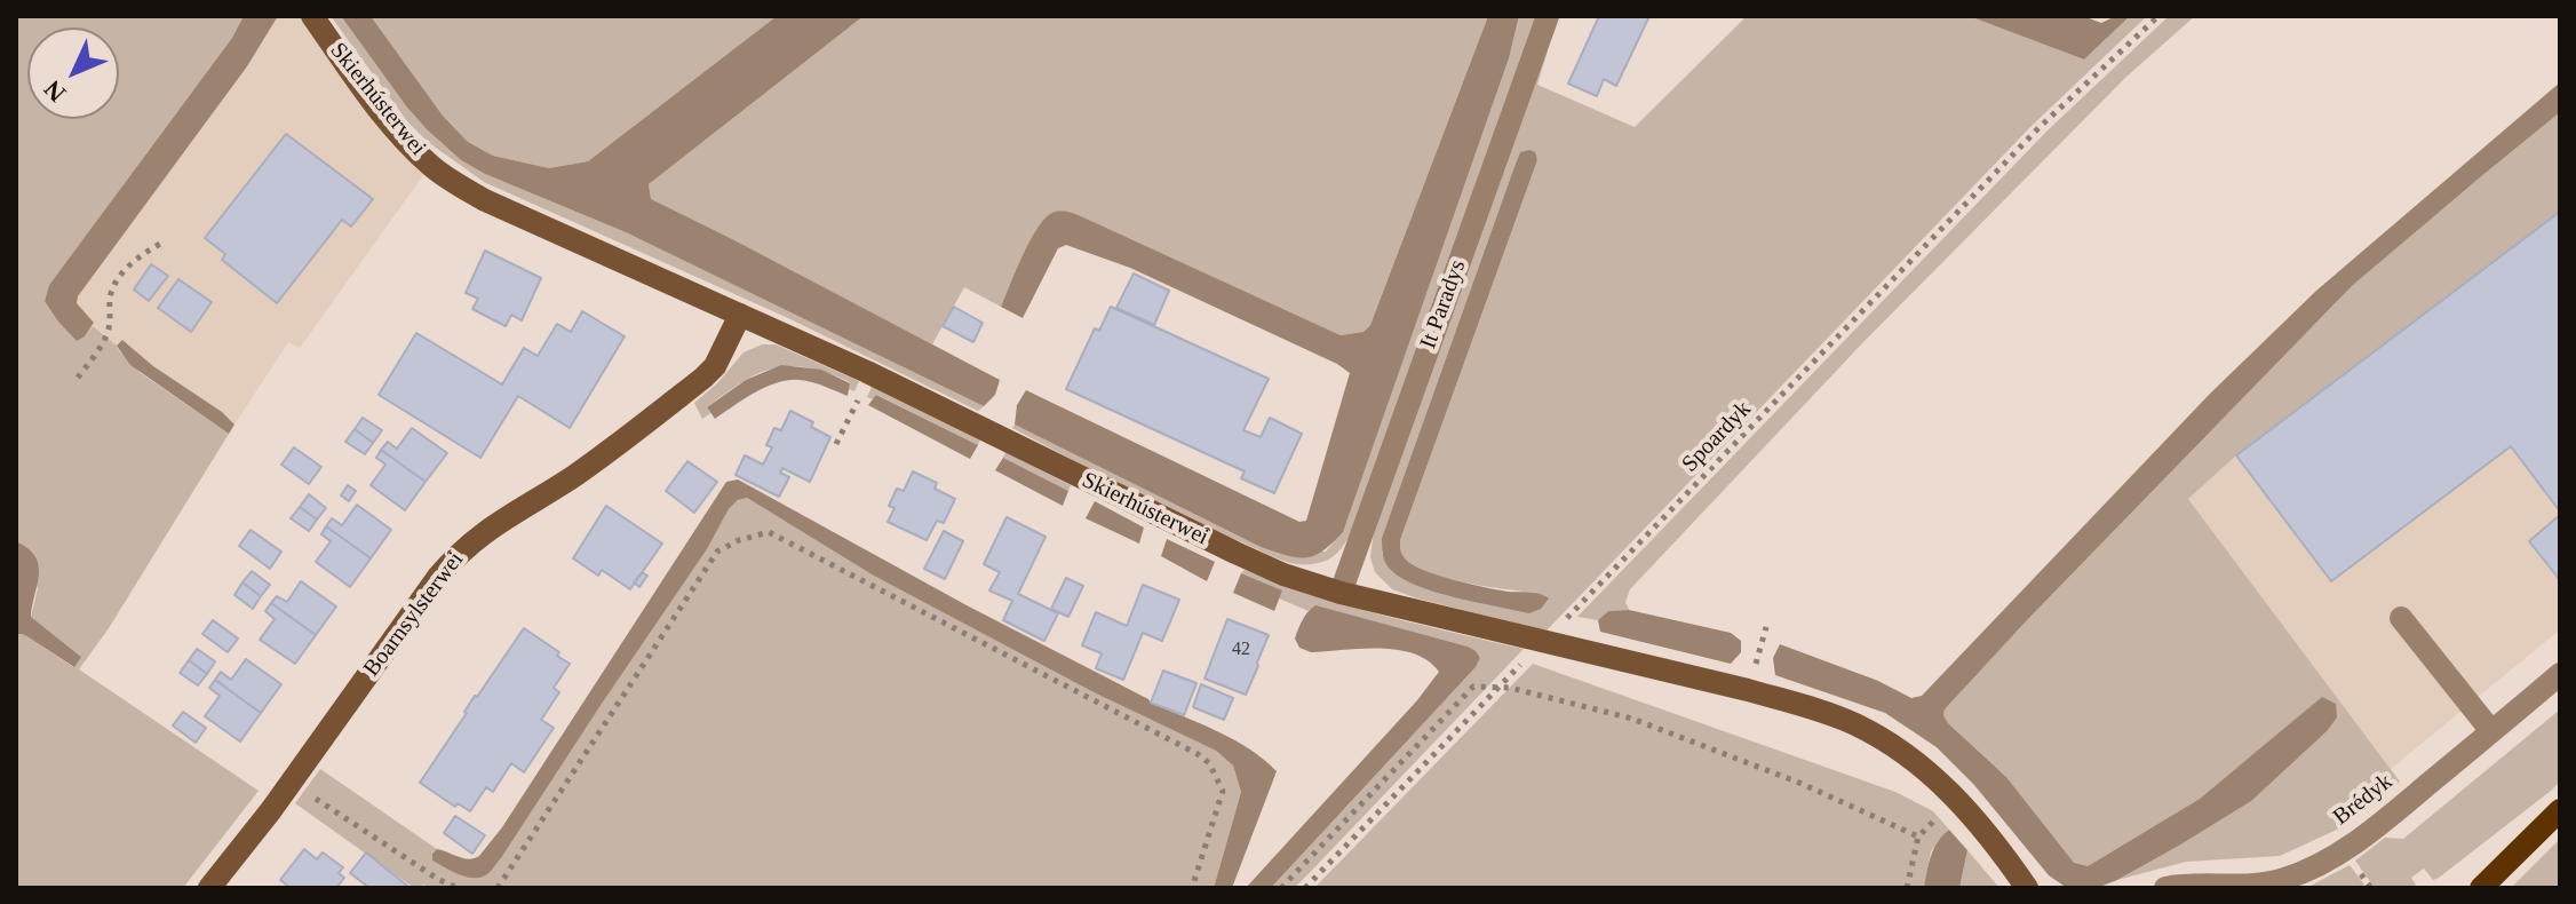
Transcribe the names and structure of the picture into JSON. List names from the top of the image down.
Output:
{
  "streets": {
    "street": [
      "Skierhústerwei",
      "It Paradys",
      "Boarnsylsterwei",
      "Brédyk"
    ],
    "path": ["Spoardyk"]
  },
  "crossings": [
    ["Skierhústerwei", "It Paradys"],
    ["Skierhústerwei", "Spoardyk"],
    ["Skierhústerwei", "Boarnsylsterwei"]
  ],
  "house_numbers": ["42"],
  "north": "bottom left"
}
